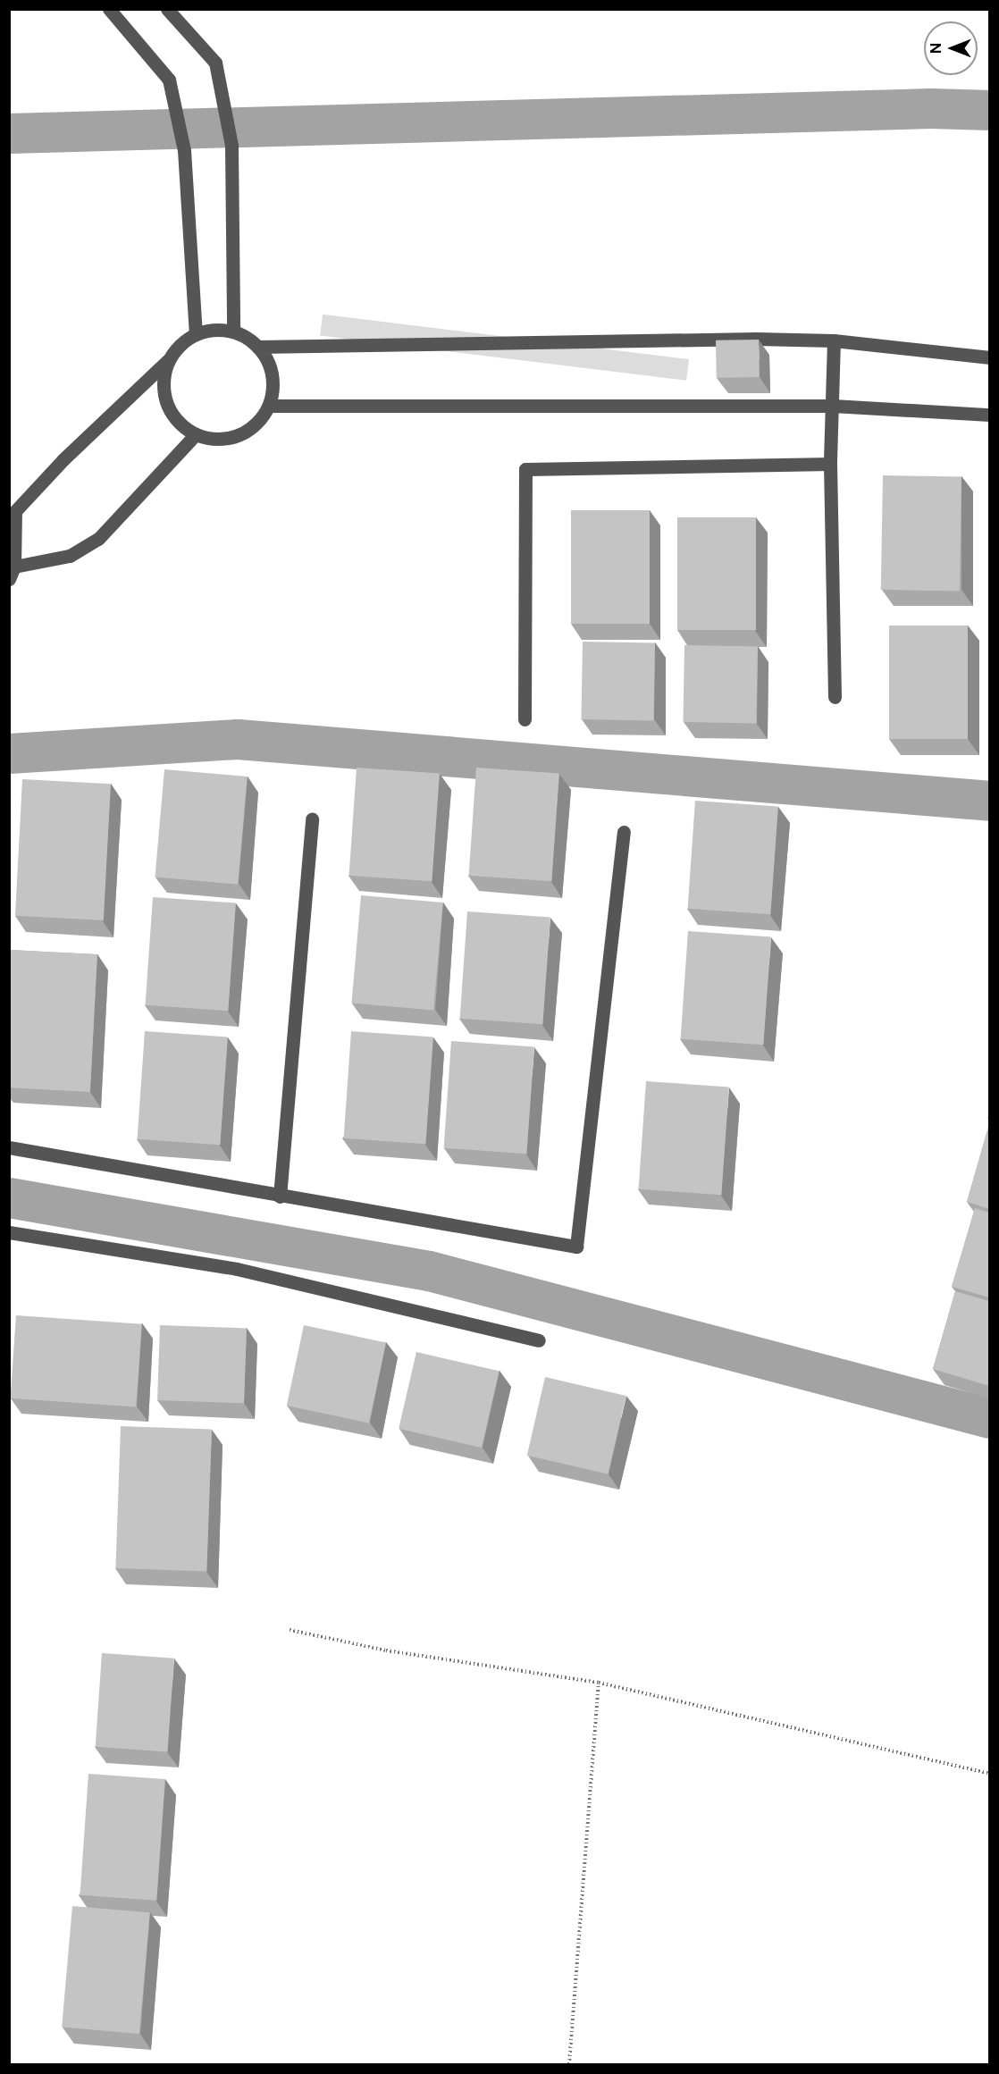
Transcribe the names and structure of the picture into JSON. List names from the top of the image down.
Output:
{
  "north": "left"
}
